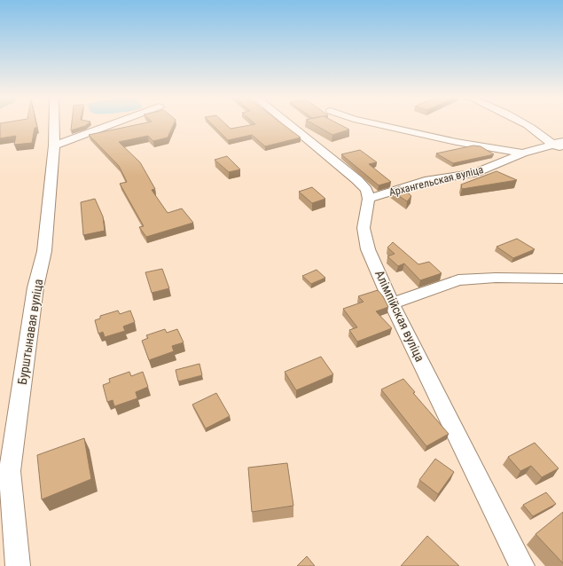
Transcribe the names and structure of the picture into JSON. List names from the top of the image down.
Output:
{
  "streets": {
    "street": ["Архангельская вуліца", "Алімпійская вуліца", "Бурштынавая вуліца"]
  },
  "crossings": [
    ["Архангельская вуліца", "Алімпійская вуліца"]
  ]
}
